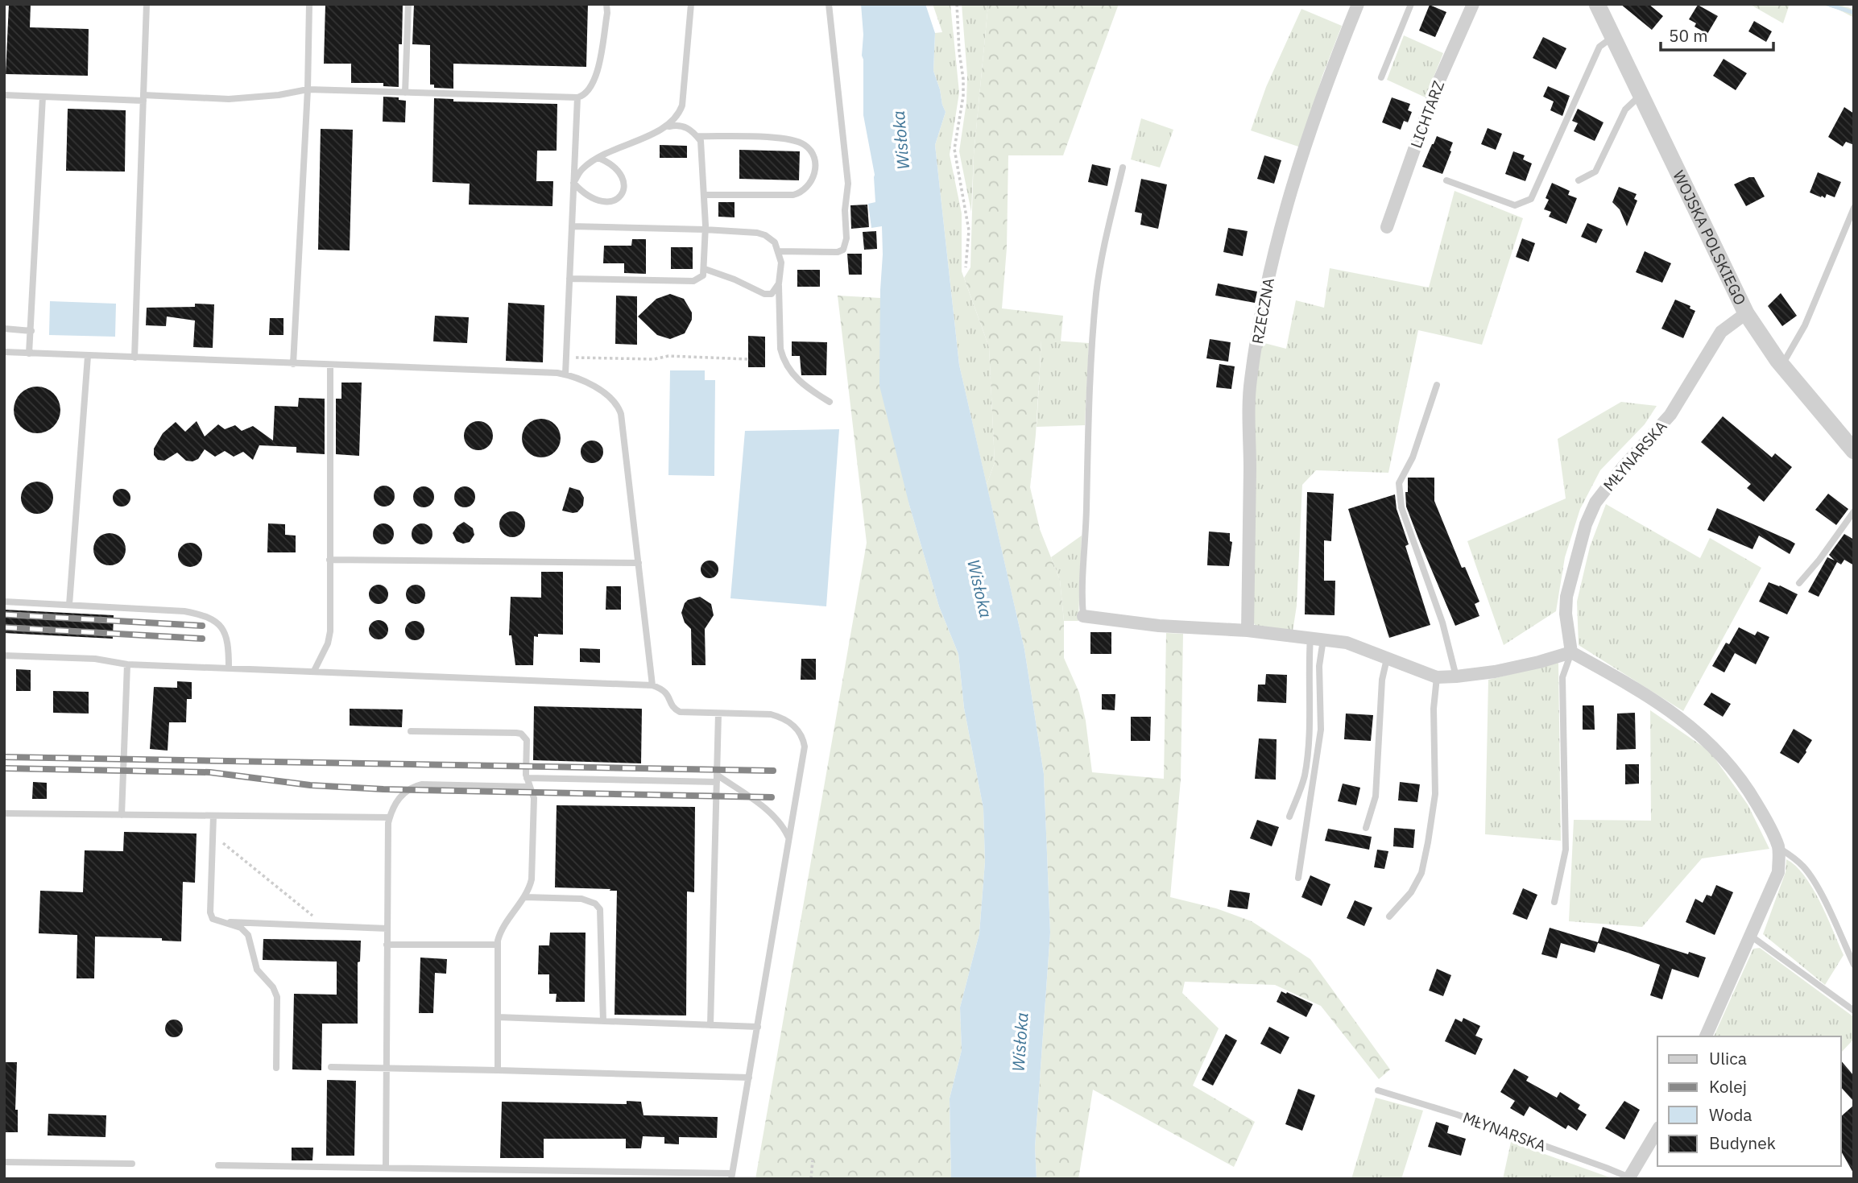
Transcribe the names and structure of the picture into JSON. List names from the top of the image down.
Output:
{
  "streets": {
    "street": [
      "LICHTARZ",
      "WOJSKA POLSKIEGO",
      "RZECZNA",
      "MŁYNARSKA"
    ]
  },
  "crossings": [
    ["WOJSKA POLSKIEGO", "MŁYNARSKA"]
  ],
  "water": ["Wisłoka"],
  "legend": [
    "Ulica",
    "Kolej",
    "Woda",
    "Budynek"
  ],
  "scale_bar": "50 m"
}
